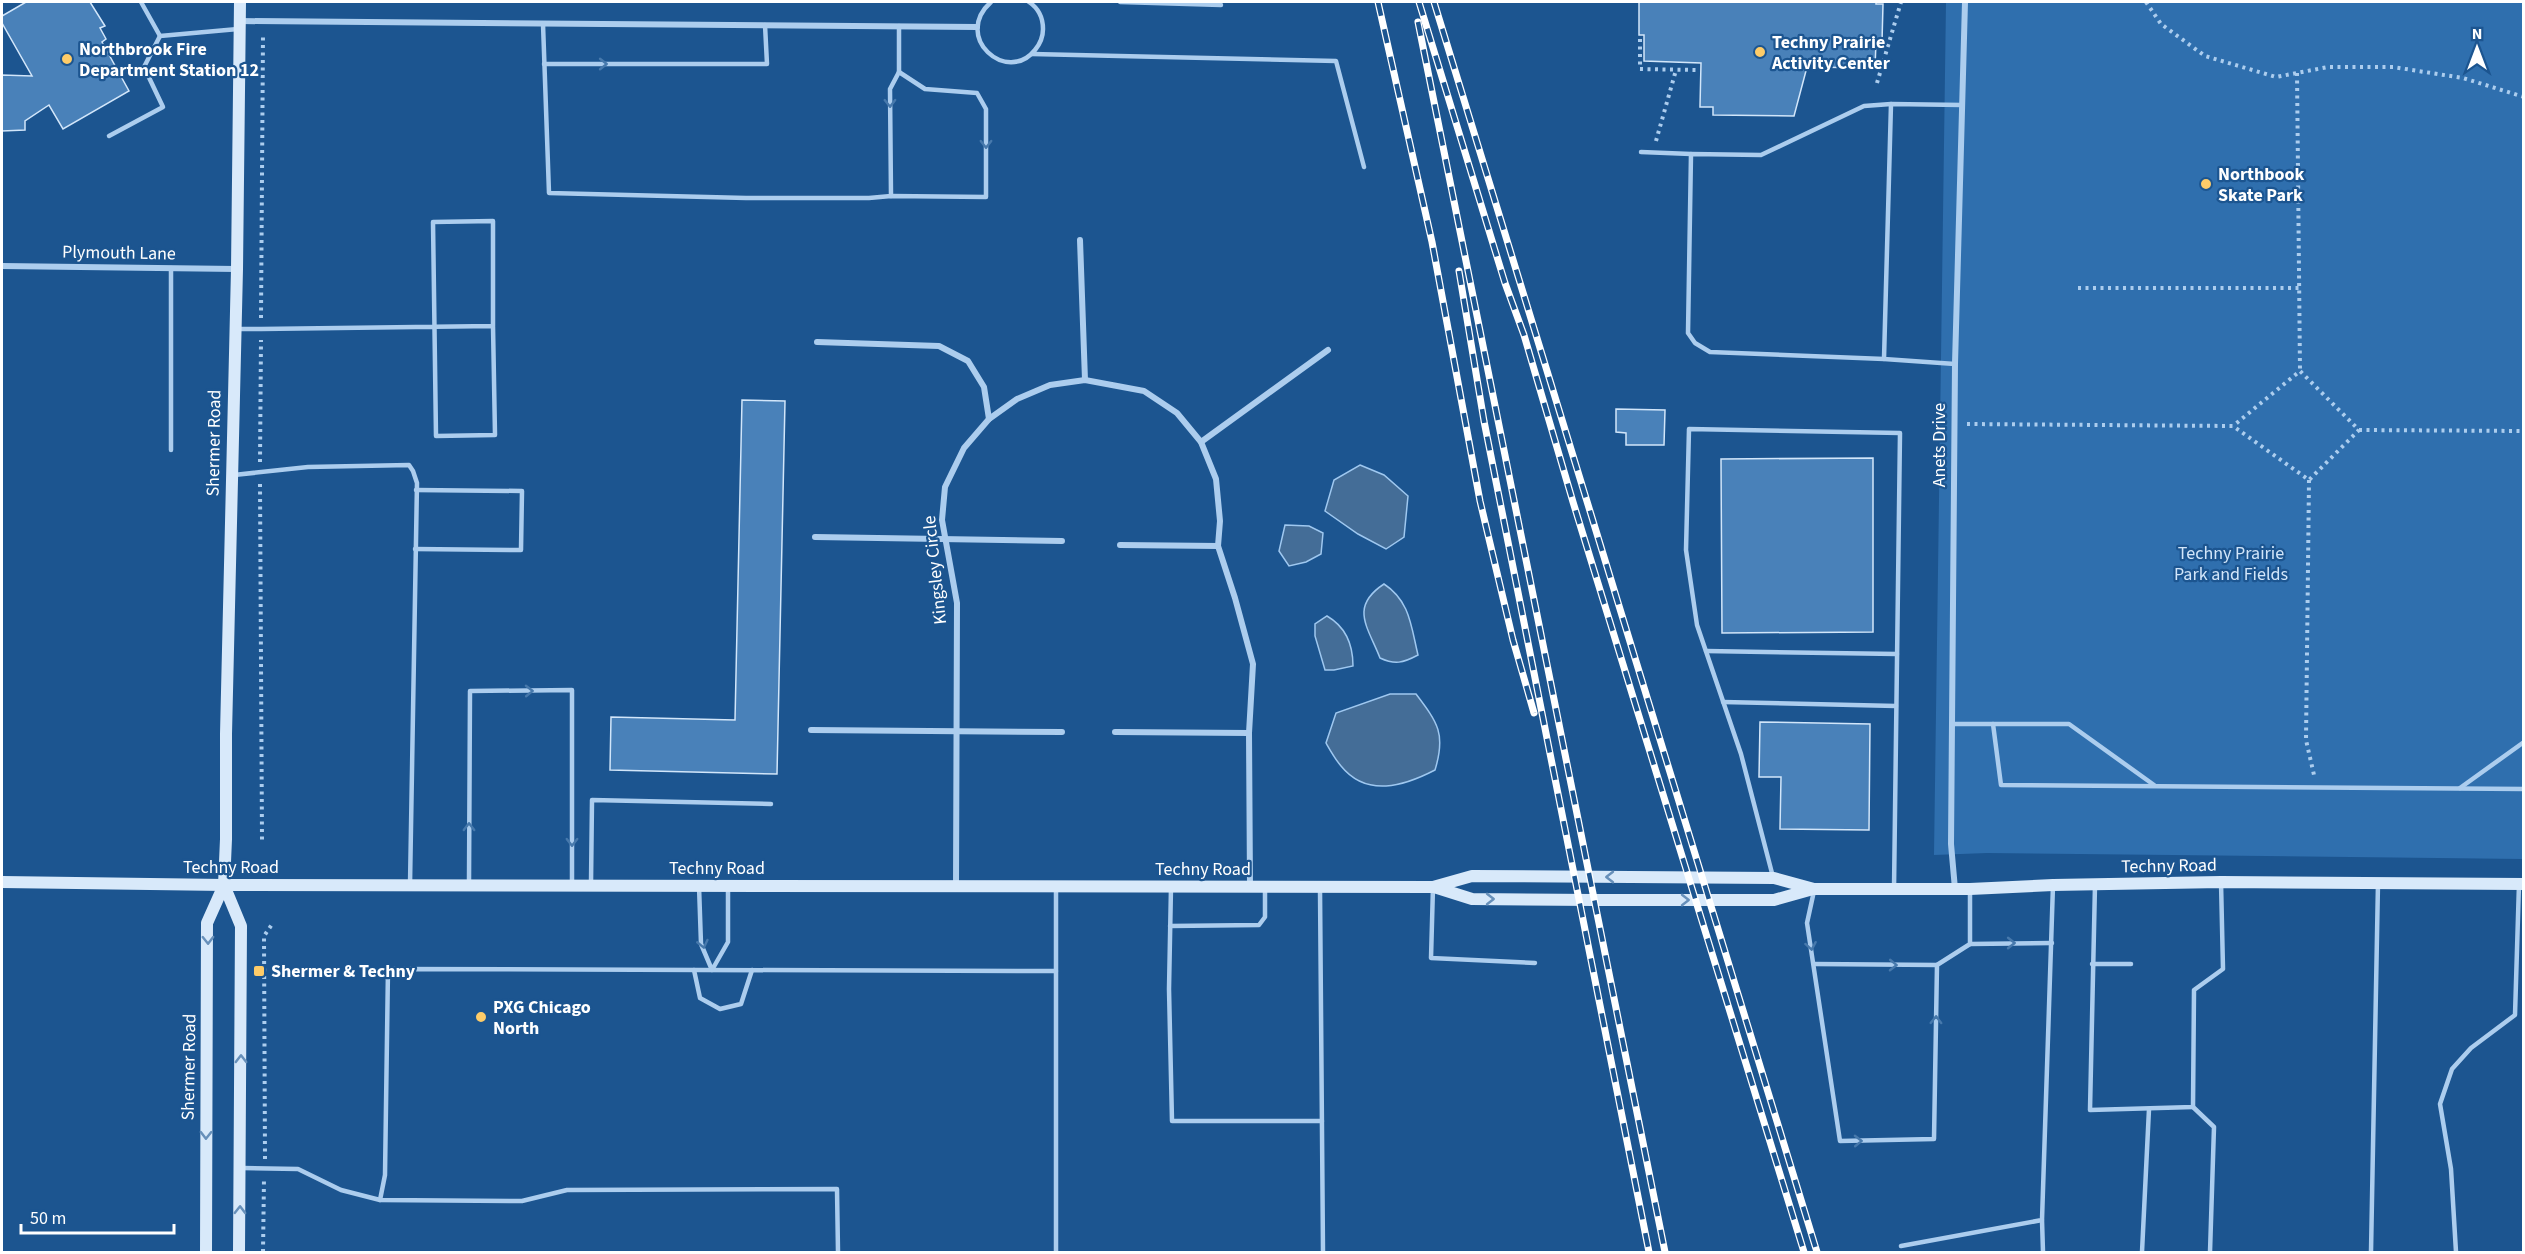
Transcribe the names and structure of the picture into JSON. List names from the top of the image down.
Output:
{
  "streets": {
    "main road": ["Shermer Road", "Techny Road"],
    "street": ["Plymouth Lane", "Anets Drive", "Kingsley Circle"]
  },
  "crossings": [
    ["Plymouth Lane", "Shermer Road"],
    ["Shermer Road", "Techny Road"],
    ["Anets Drive", "Techny Road"],
    ["Kingsley Circle", "Techny Road"]
  ],
  "parks": ["Techny Prairie Park and Fields"],
  "places": {
    "other": [
      "Techny Prairie Activity Center",
      "Northbrook Fire Department Station 12",
      "Northbook Skate Park",
      "PXG Chicago North"
    ],
    "transit": ["Shermer & Techny"]
  },
  "scale_bar": "50 m",
  "north": "top"
}
